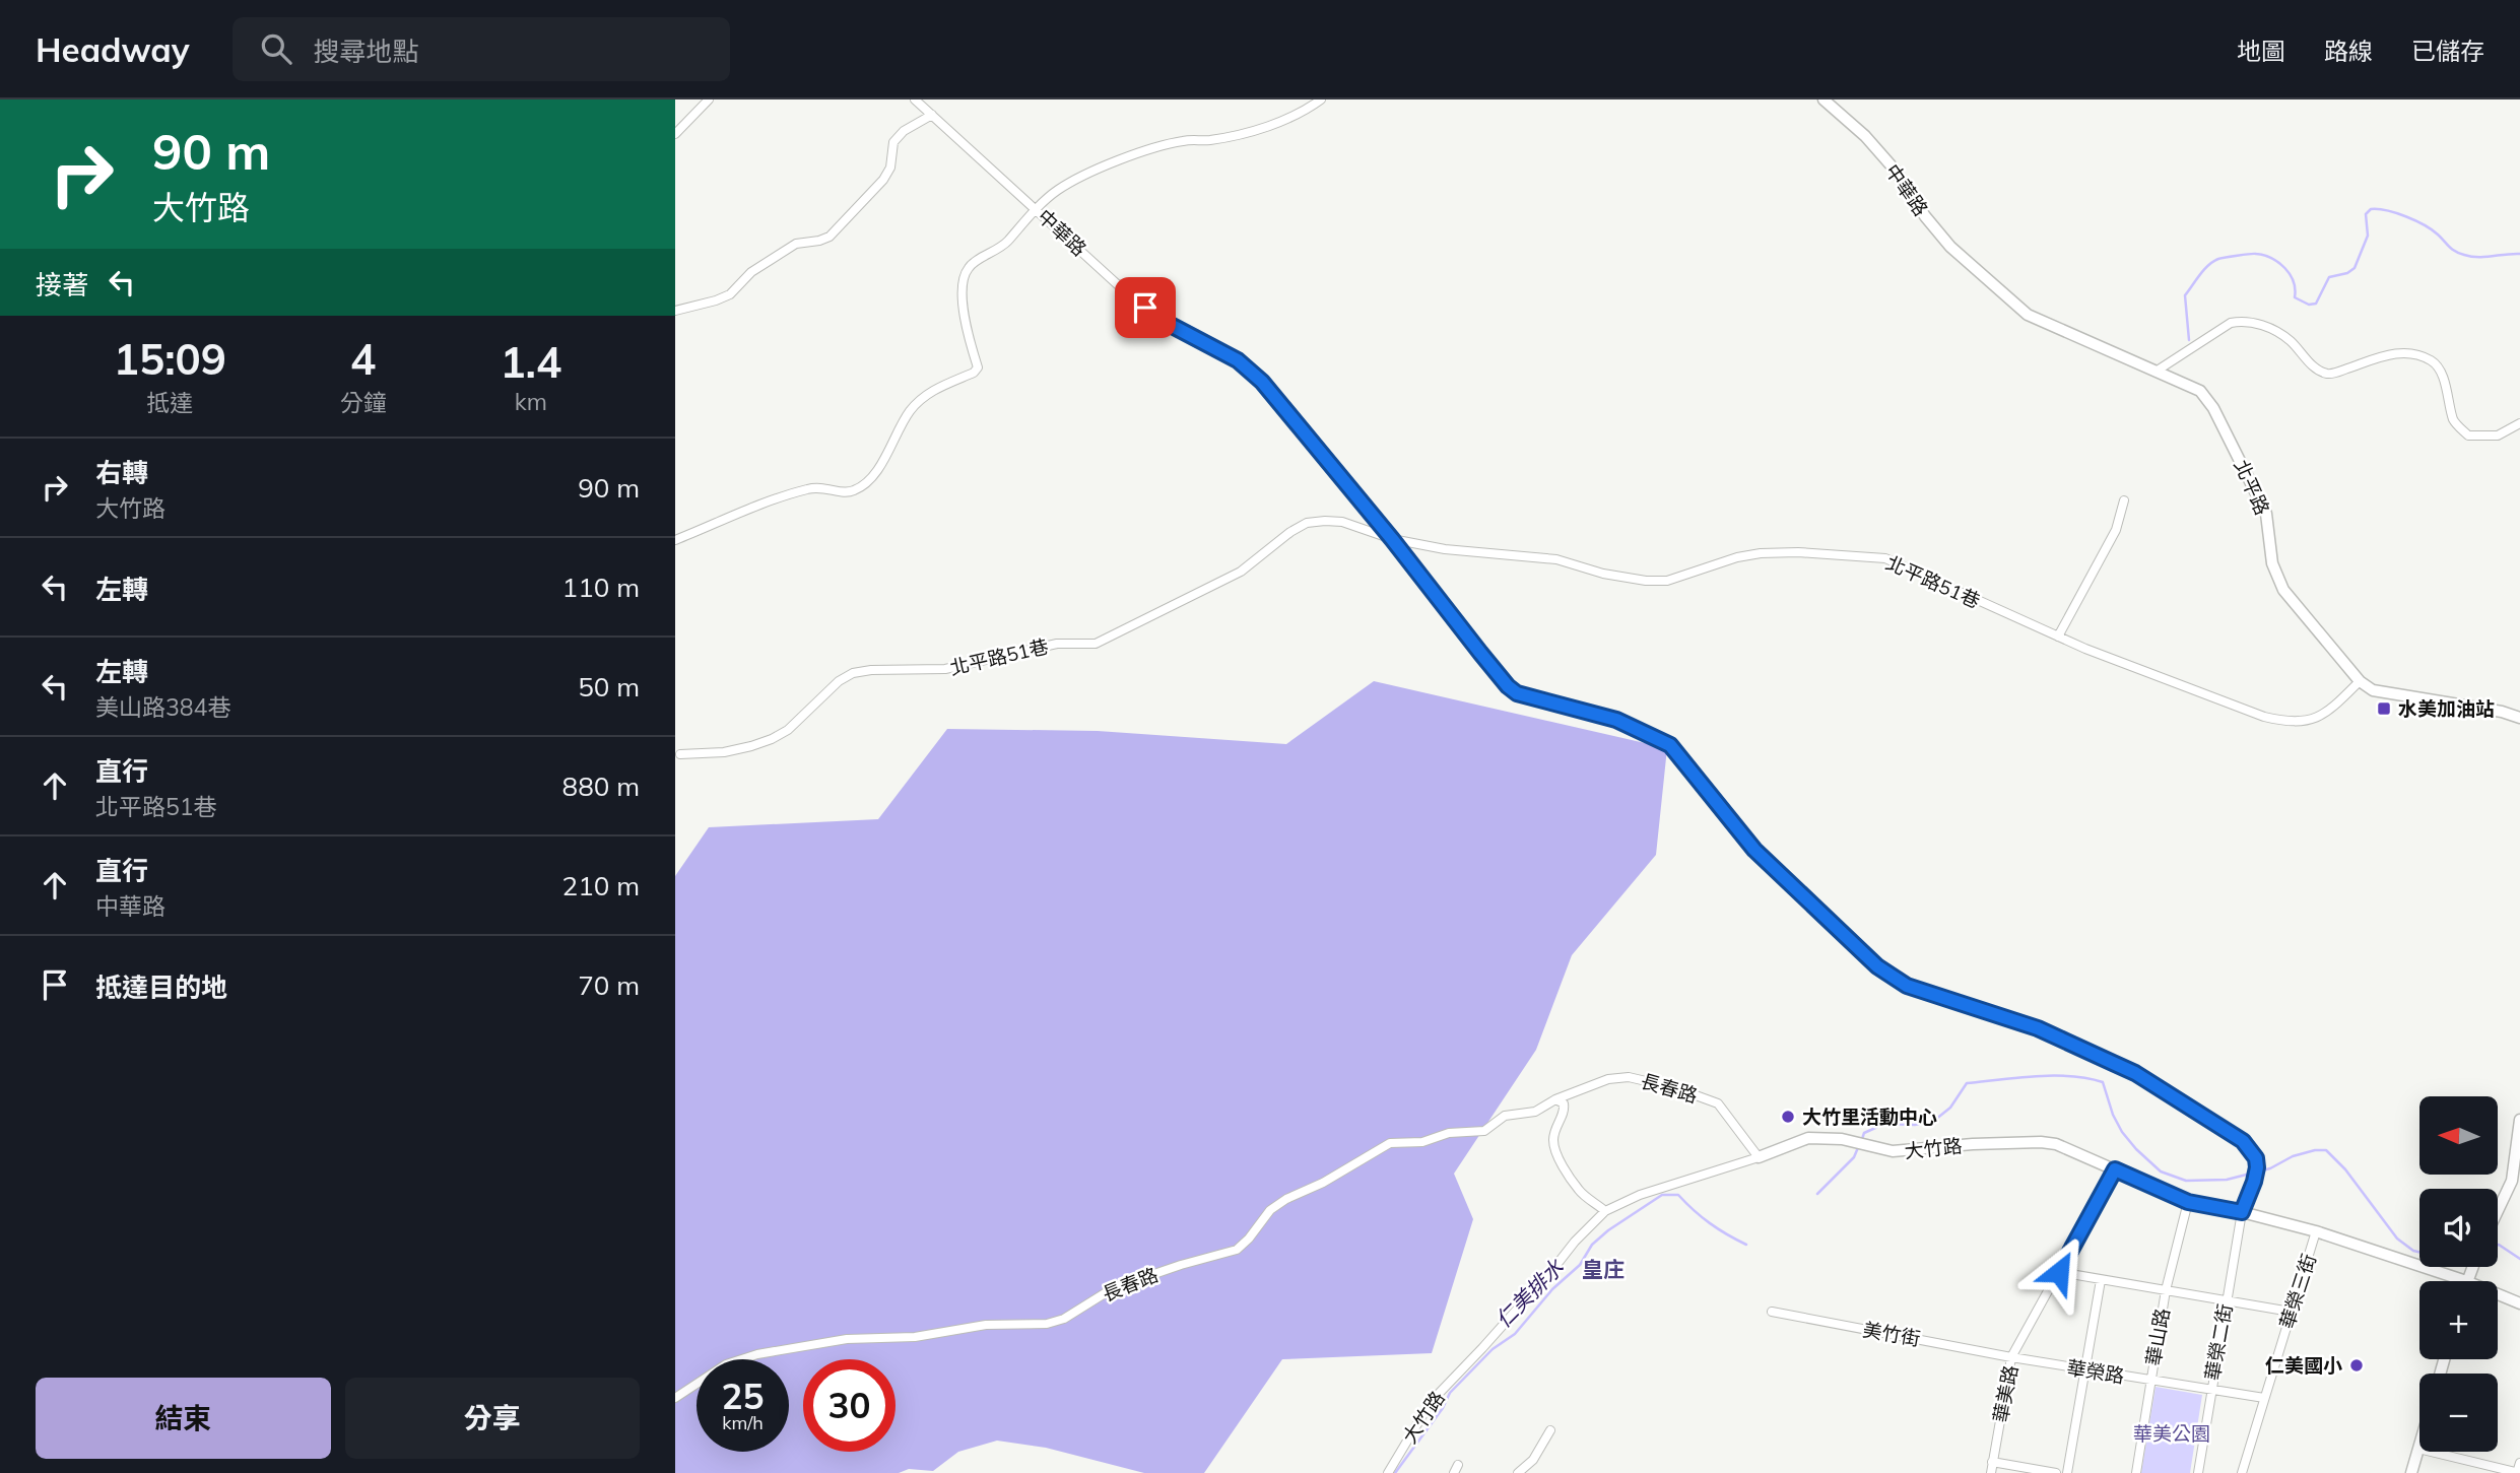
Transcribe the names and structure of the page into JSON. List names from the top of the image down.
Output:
{
  "streets": {
    "street": [
      "中華路",
      "北平路",
      "北平路51巷",
      "長春路",
      "大竹路",
      "華榮三街",
      "美竹街",
      "華山路",
      "華榮二街",
      "華榮路",
      "華美路"
    ]
  },
  "crossings": [
    ["中華路", "北平路"],
    ["中華路", "北平路51巷"],
    ["中華路", "華榮二街"],
    ["北平路", "北平路51巷"],
    ["北平路51巷", "華榮二街"],
    ["長春路", "大竹路"],
    ["大竹路", "華榮三街"],
    ["大竹路", "華山路"],
    ["大竹路", "華榮二街"],
    ["大竹路", "華美路"],
    ["華榮三街", "華榮路"],
    ["美竹街", "華榮路"],
    ["美竹街", "華美路"],
    ["華山路", "華榮路"],
    ["華榮二街", "華榮路"],
    ["華榮路", "華美路"]
  ],
  "districts": ["皇庄"],
  "water": ["仁美排水"],
  "parks": ["華美公園"],
  "places": {
    "transit": ["水美加油站"],
    "other": ["大竹里活動中心", "仁美國小"]
  },
  "north": "left",
  "page": {
    "header": "Headway",
    "search": "搜尋地點",
    "nav": ["地圖", "路線", "已儲存"],
    "turn": ["90 m", "大竹路"],
    "then": "接著",
    "eta": [
      "15:09",
      "抵達",
      "4",
      "分鐘",
      "1.4",
      "km"
    ],
    "list": [
      {
        "name": "右轉",
        "note": "大竹路",
        "value": "90 m"
      },
      {
        "name": "左轉",
        "value": "110 m"
      },
      {
        "name": "左轉",
        "note": "美山路384巷",
        "value": "50 m"
      },
      {
        "name": "直行",
        "note": "北平路51巷",
        "value": "880 m"
      },
      {
        "name": "直行",
        "note": "中華路",
        "value": "210 m"
      },
      {
        "name": "抵達目的地",
        "value": "70 m"
      }
    ],
    "map_buttons": ["+", "−"],
    "speed": "25 km/h",
    "limit": "30",
    "buttons": ["結束", "分享"]
  }
}
